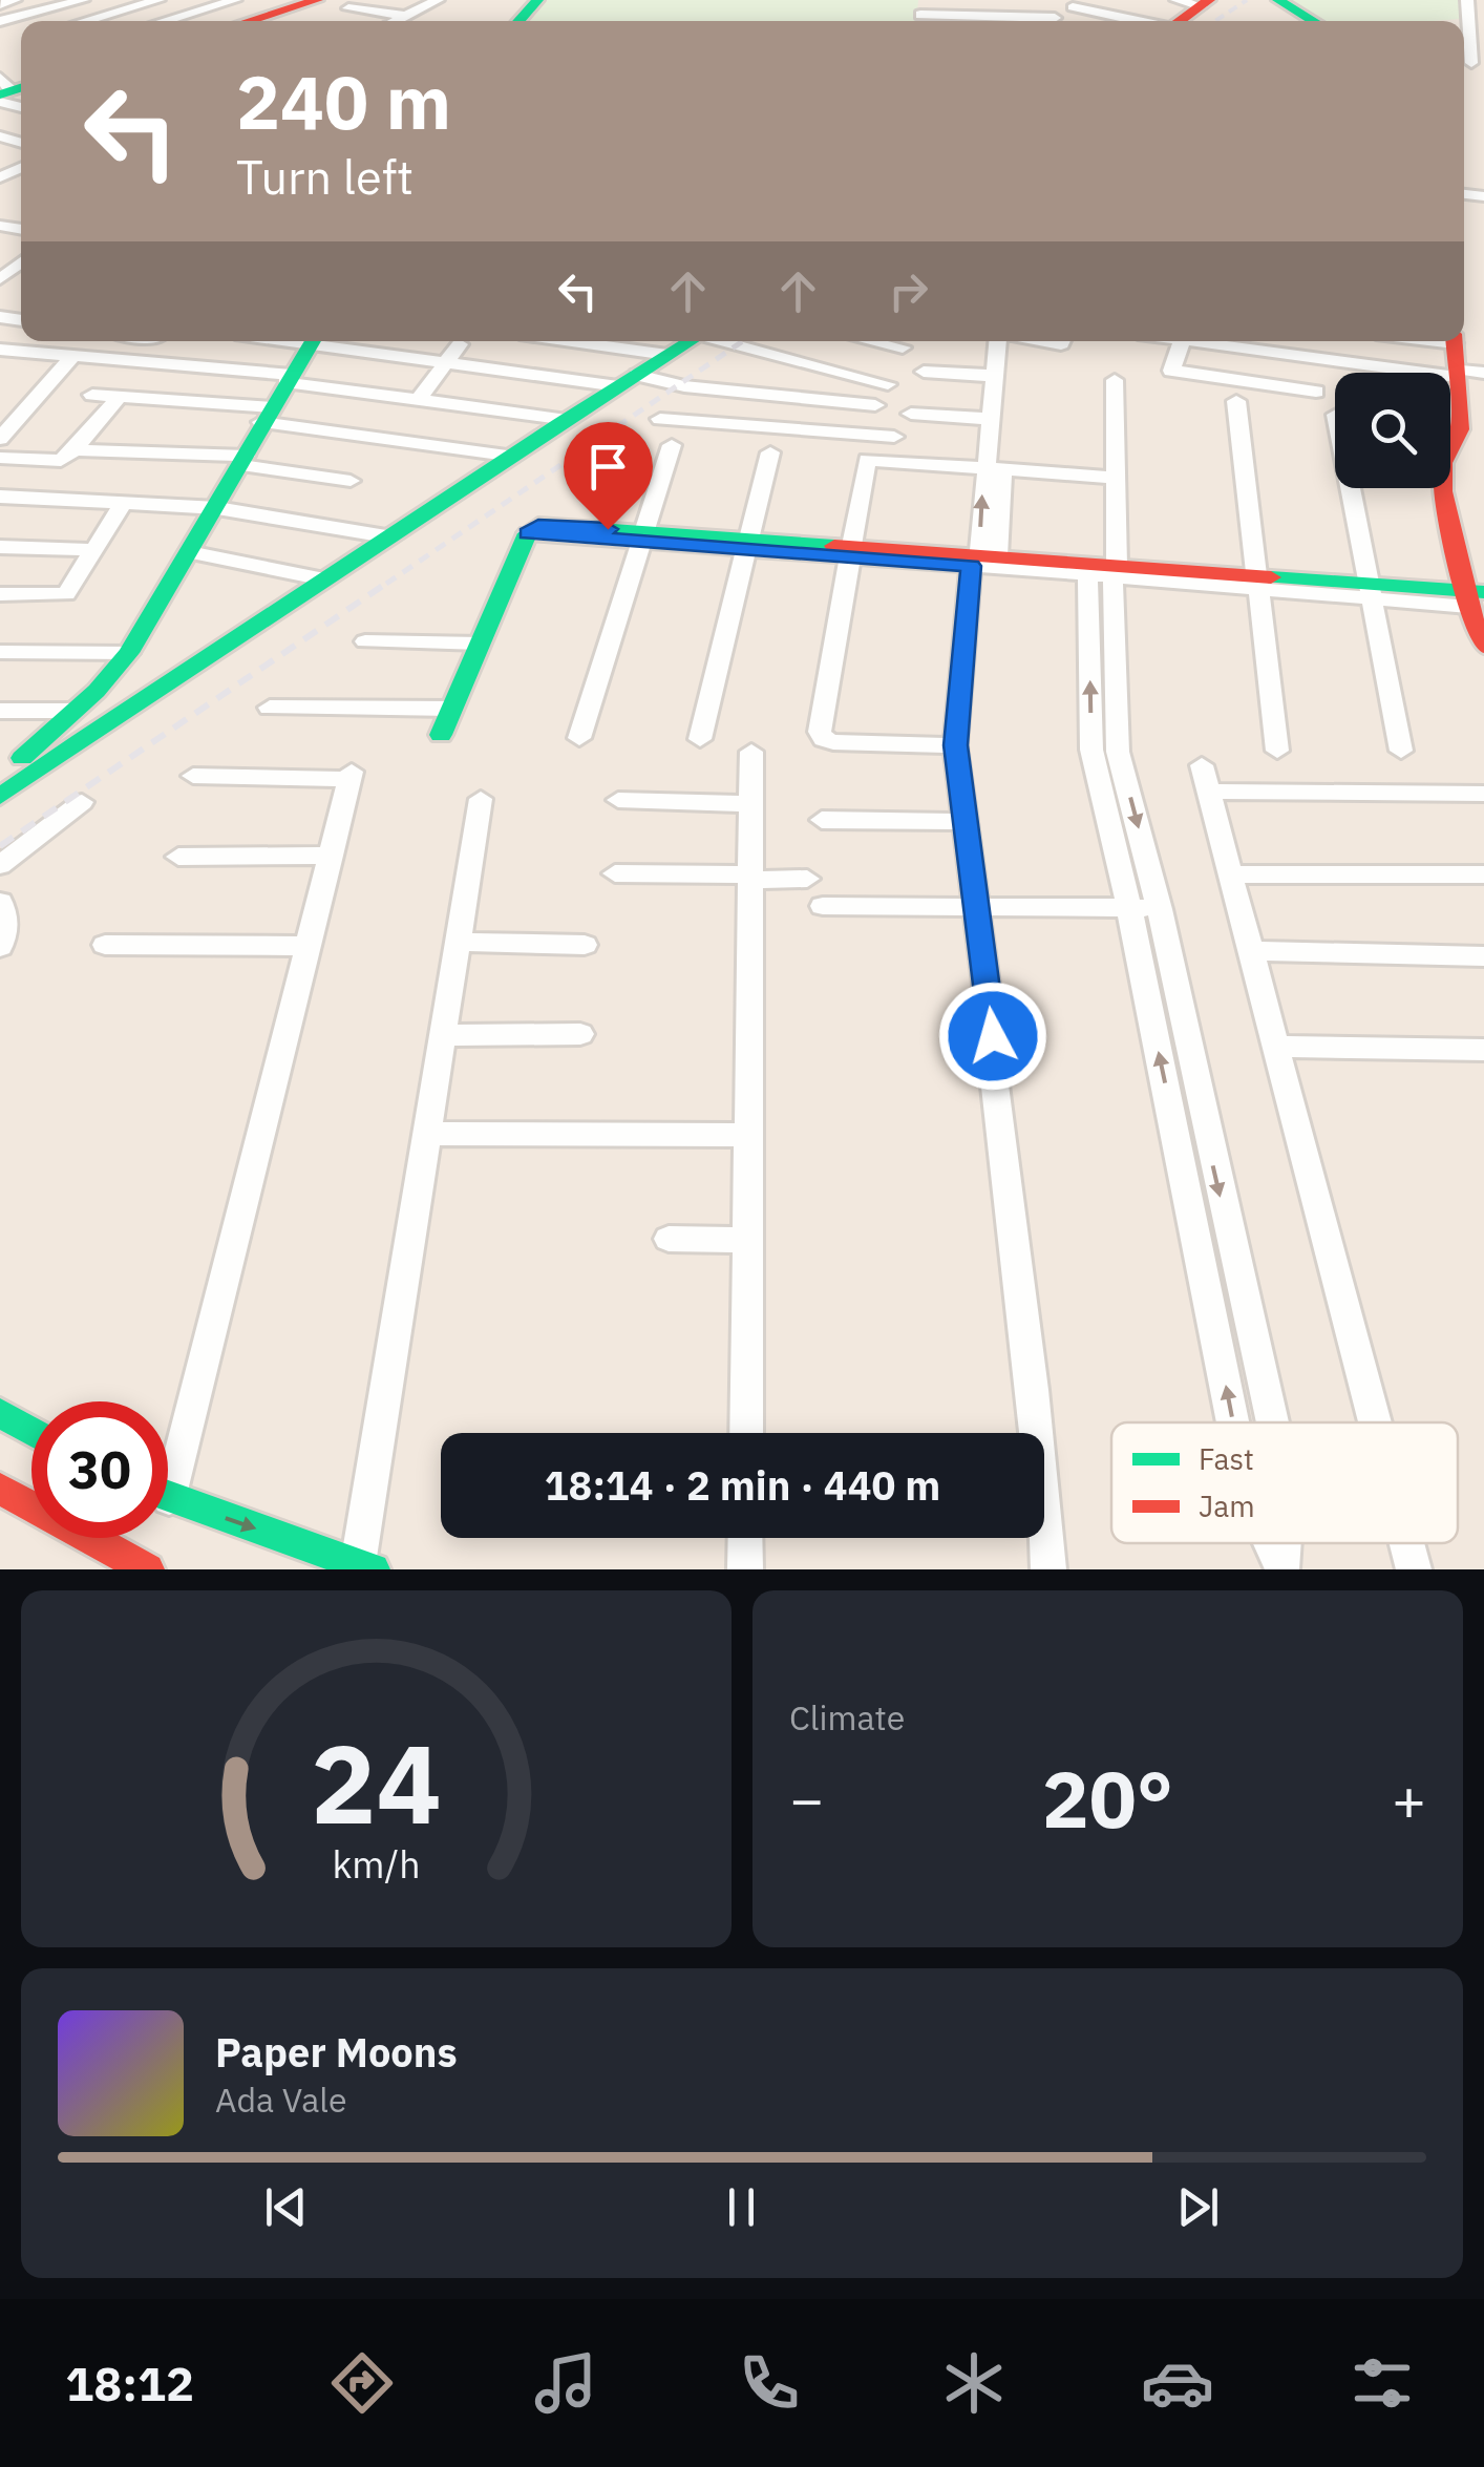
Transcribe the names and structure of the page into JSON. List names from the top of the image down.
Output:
{
  "legend": ["Fast", "Jam"],
  "page": {
    "turn": ["240 m", "Turn left"],
    "limit": "30",
    "trip": "18:14 · 2 min · 440 m",
    "tile": "Climate",
    "heat": ["−", "20°", "+"],
    "song": ["Paper Moons", "Ada Vale"],
    "tabs": "18:12",
    "gauge": ["24", "km/h"]
  }
}
